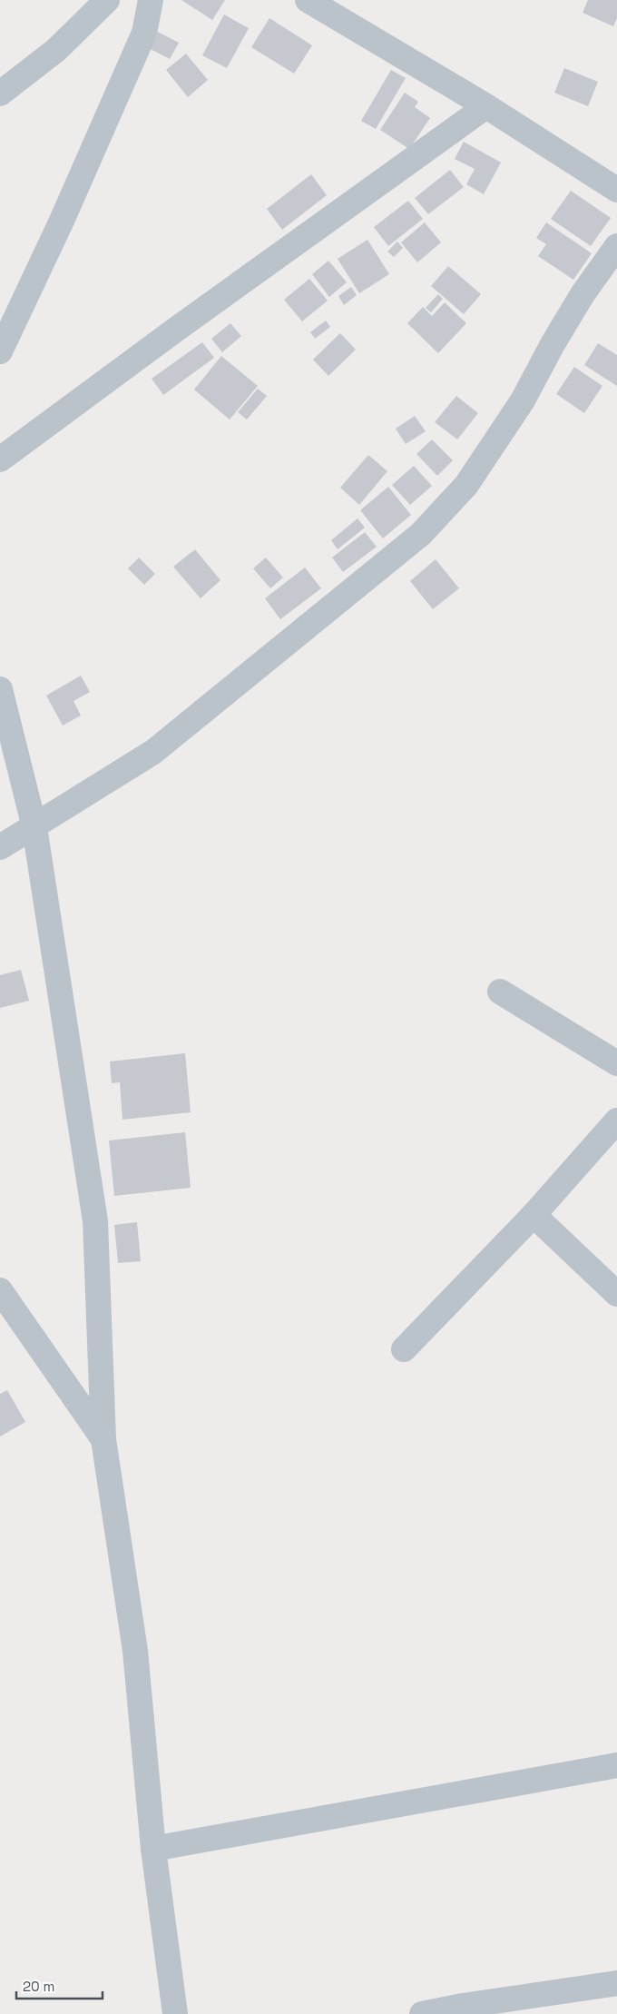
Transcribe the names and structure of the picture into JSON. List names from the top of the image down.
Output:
{
  "scale_bar": "20 m"
}
